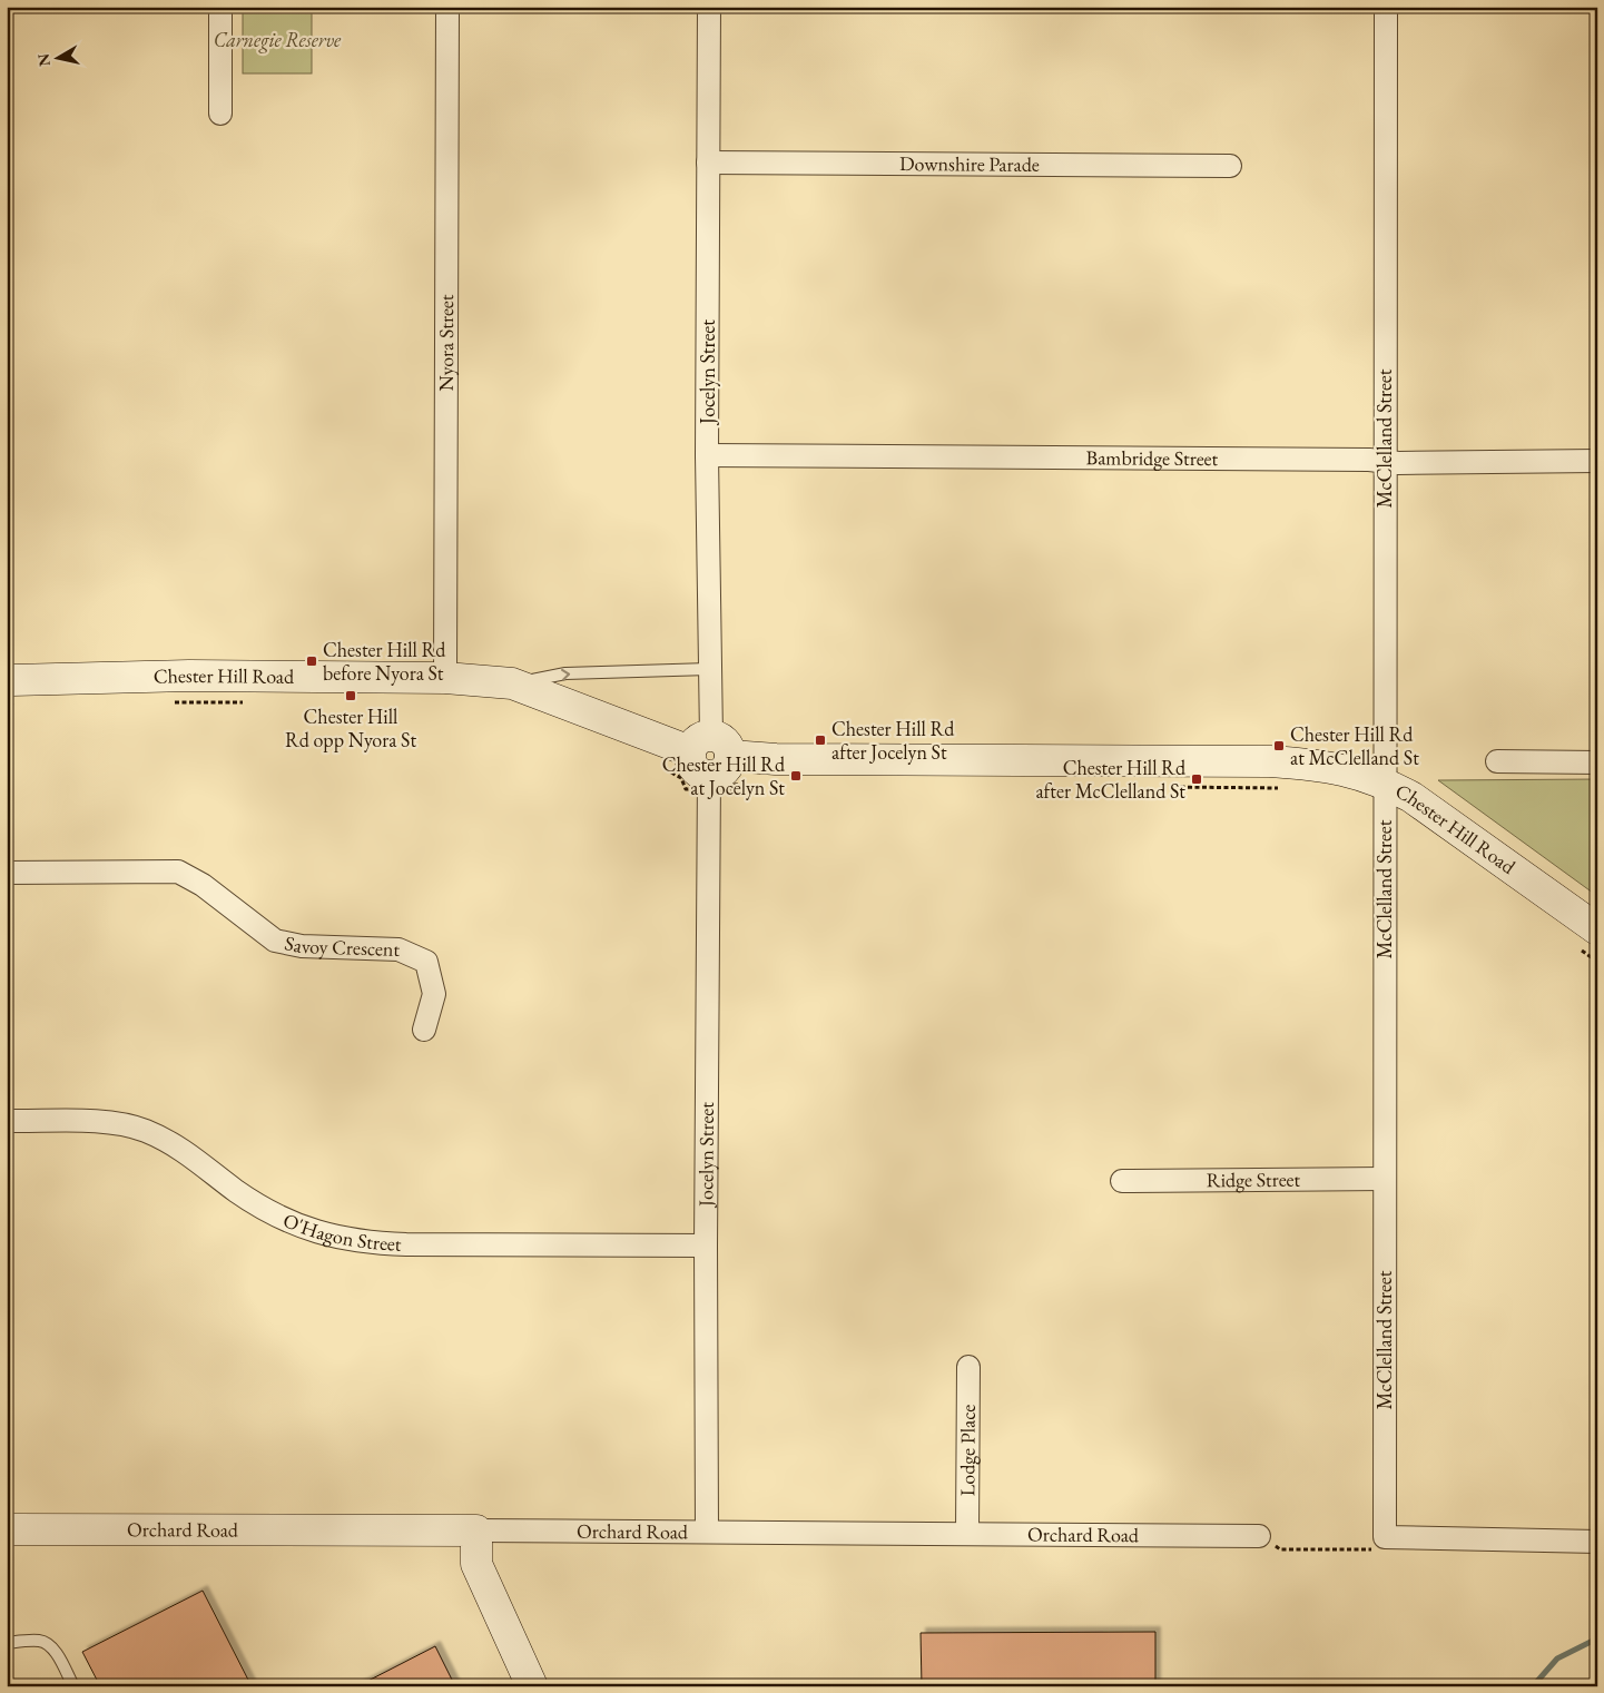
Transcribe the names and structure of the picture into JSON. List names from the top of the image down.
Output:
{
  "streets": {
    "street": [
      "Downshire Parade",
      "Nyora Street",
      "Jocelyn Street",
      "McClelland Street",
      "Bambridge Street",
      "Chester Hill Road",
      "Savoy Crescent",
      "Ridge Street",
      "O'Hagon Street",
      "Lodge Place",
      "Orchard Road"
    ]
  },
  "crossings": [
    ["Downshire Parade", "Jocelyn Street"],
    ["Nyora Street", "Chester Hill Road"],
    ["Jocelyn Street", "Bambridge Street"],
    ["Jocelyn Street", "Chester Hill Road"],
    ["Jocelyn Street", "O'Hagon Street"],
    ["Jocelyn Street", "Orchard Road"],
    ["McClelland Street", "Bambridge Street"],
    ["McClelland Street", "Chester Hill Road"],
    ["McClelland Street", "Ridge Street"],
    ["Lodge Place", "Orchard Road"]
  ],
  "parks": ["Carnegie Reserve"],
  "places": {
    "transit": [
      "Chester Hill Rd before Nyora St",
      "Chester Hill Rd opp Nyora St",
      "Chester Hill Rd after Jocelyn St",
      "Chester Hill Rd at McClelland St",
      "Chester Hill Rd at Jocelyn St",
      "Chester Hill Rd after McClelland St"
    ]
  },
  "north": "left"
}
